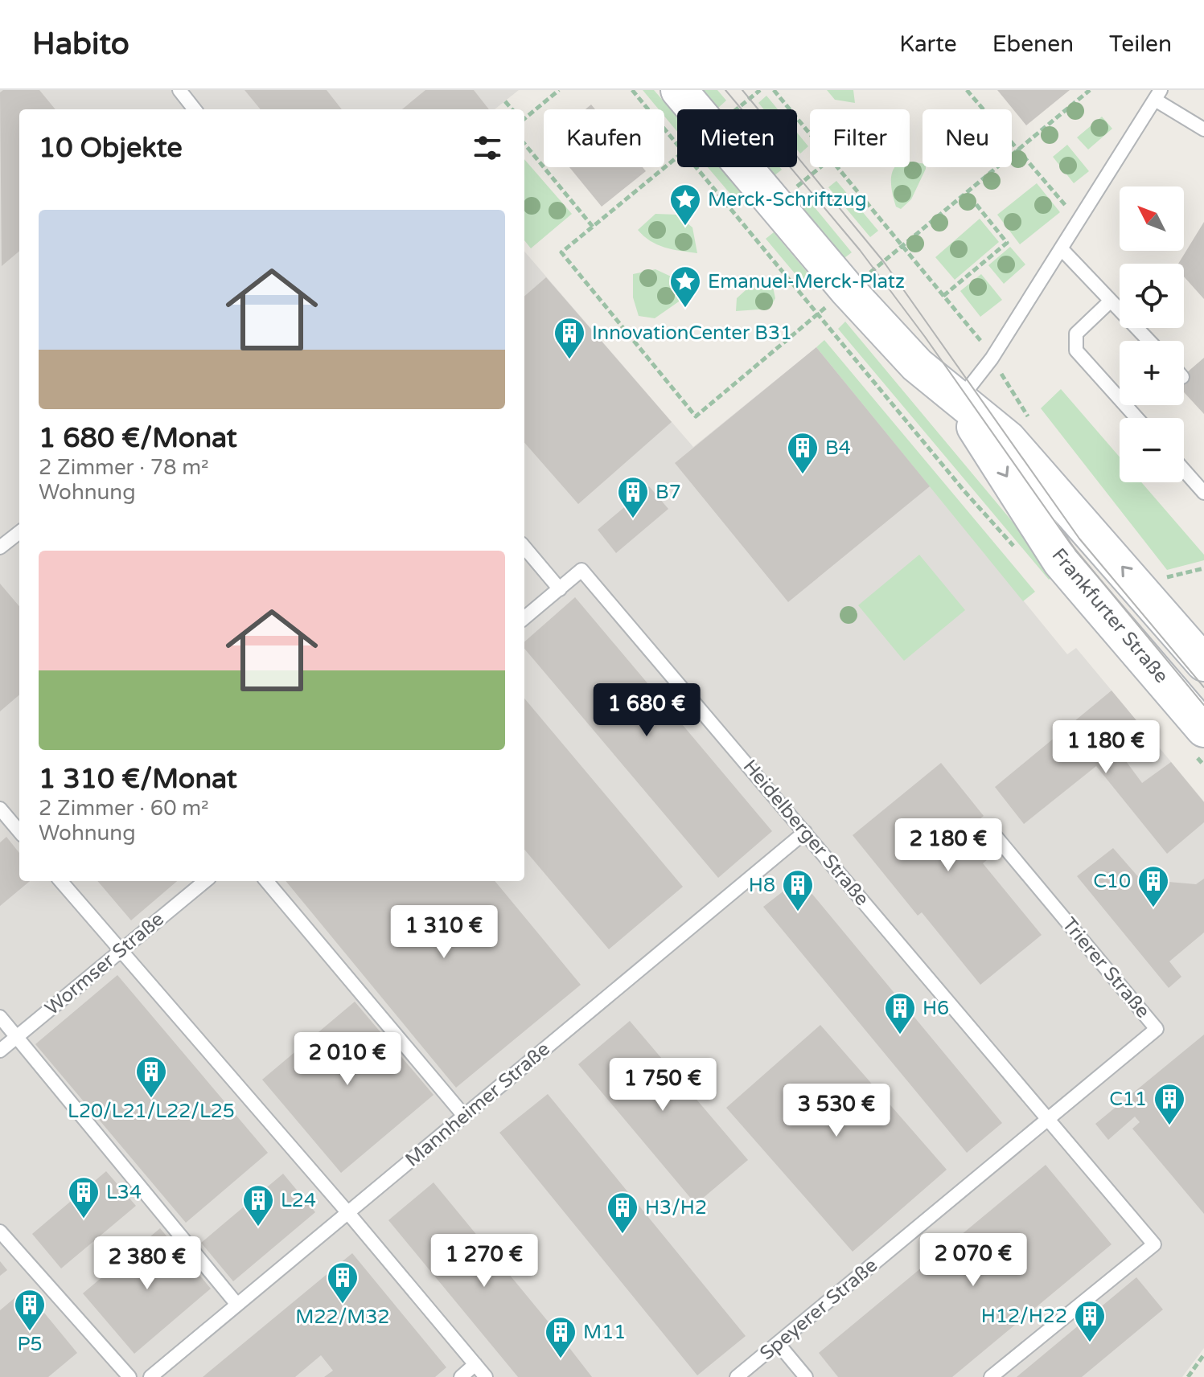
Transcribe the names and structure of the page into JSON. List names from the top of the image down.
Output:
{
  "streets": {
    "main road": ["Frankfurter Straße"],
    "lane": [
      "Heidelberger Straße",
      "Wormser Straße",
      "Trierer Straße",
      "Mannheimer Straße",
      "Speyerer Straße"
    ]
  },
  "crossings": [
    ["Heidelberger Straße", "Trierer Straße"],
    ["Heidelberger Straße", "Mannheimer Straße"],
    ["Heidelberger Straße", "Speyerer Straße"],
    ["Trierer Straße", "Speyerer Straße"]
  ],
  "places": {
    "place": ["Merck-Schriftzug", "Emanuel-Merck-Platz"],
    "building": [
      "InnovationCenter B31",
      "B4",
      "B7",
      "C10",
      "H8",
      "H6",
      "L20/L21/L22/L25",
      "C11",
      "L34",
      "L24",
      "H3/H2",
      "M22/M32",
      "P5",
      "H12/H22",
      "M11"
    ]
  },
  "north": "top left",
  "page": {
    "header": "Habito",
    "nav": ["Karte", "Ebenen", "Teilen"],
    "chip": [
      "Kaufen",
      "Mieten",
      "Filter",
      "Neu"
    ],
    "heading": "10 Objekte",
    "map_buttons": ["+", "−"],
    "list": [
      {
        "name": "1 680 €/Monat",
        "note": "2 Zimmer · 78 m² · Wohnung"
      },
      {
        "name": "1 310 €/Monat",
        "note": "2 Zimmer · 60 m² · Wohnung"
      }
    ],
    "price": [
      "1 680 €",
      "1 180 €",
      "2 180 €",
      "1 310 €",
      "2 010 €",
      "1 750 €",
      "3 530 €",
      "2 070 €",
      "1 270 €",
      "2 380 €"
    ]
  }
}
